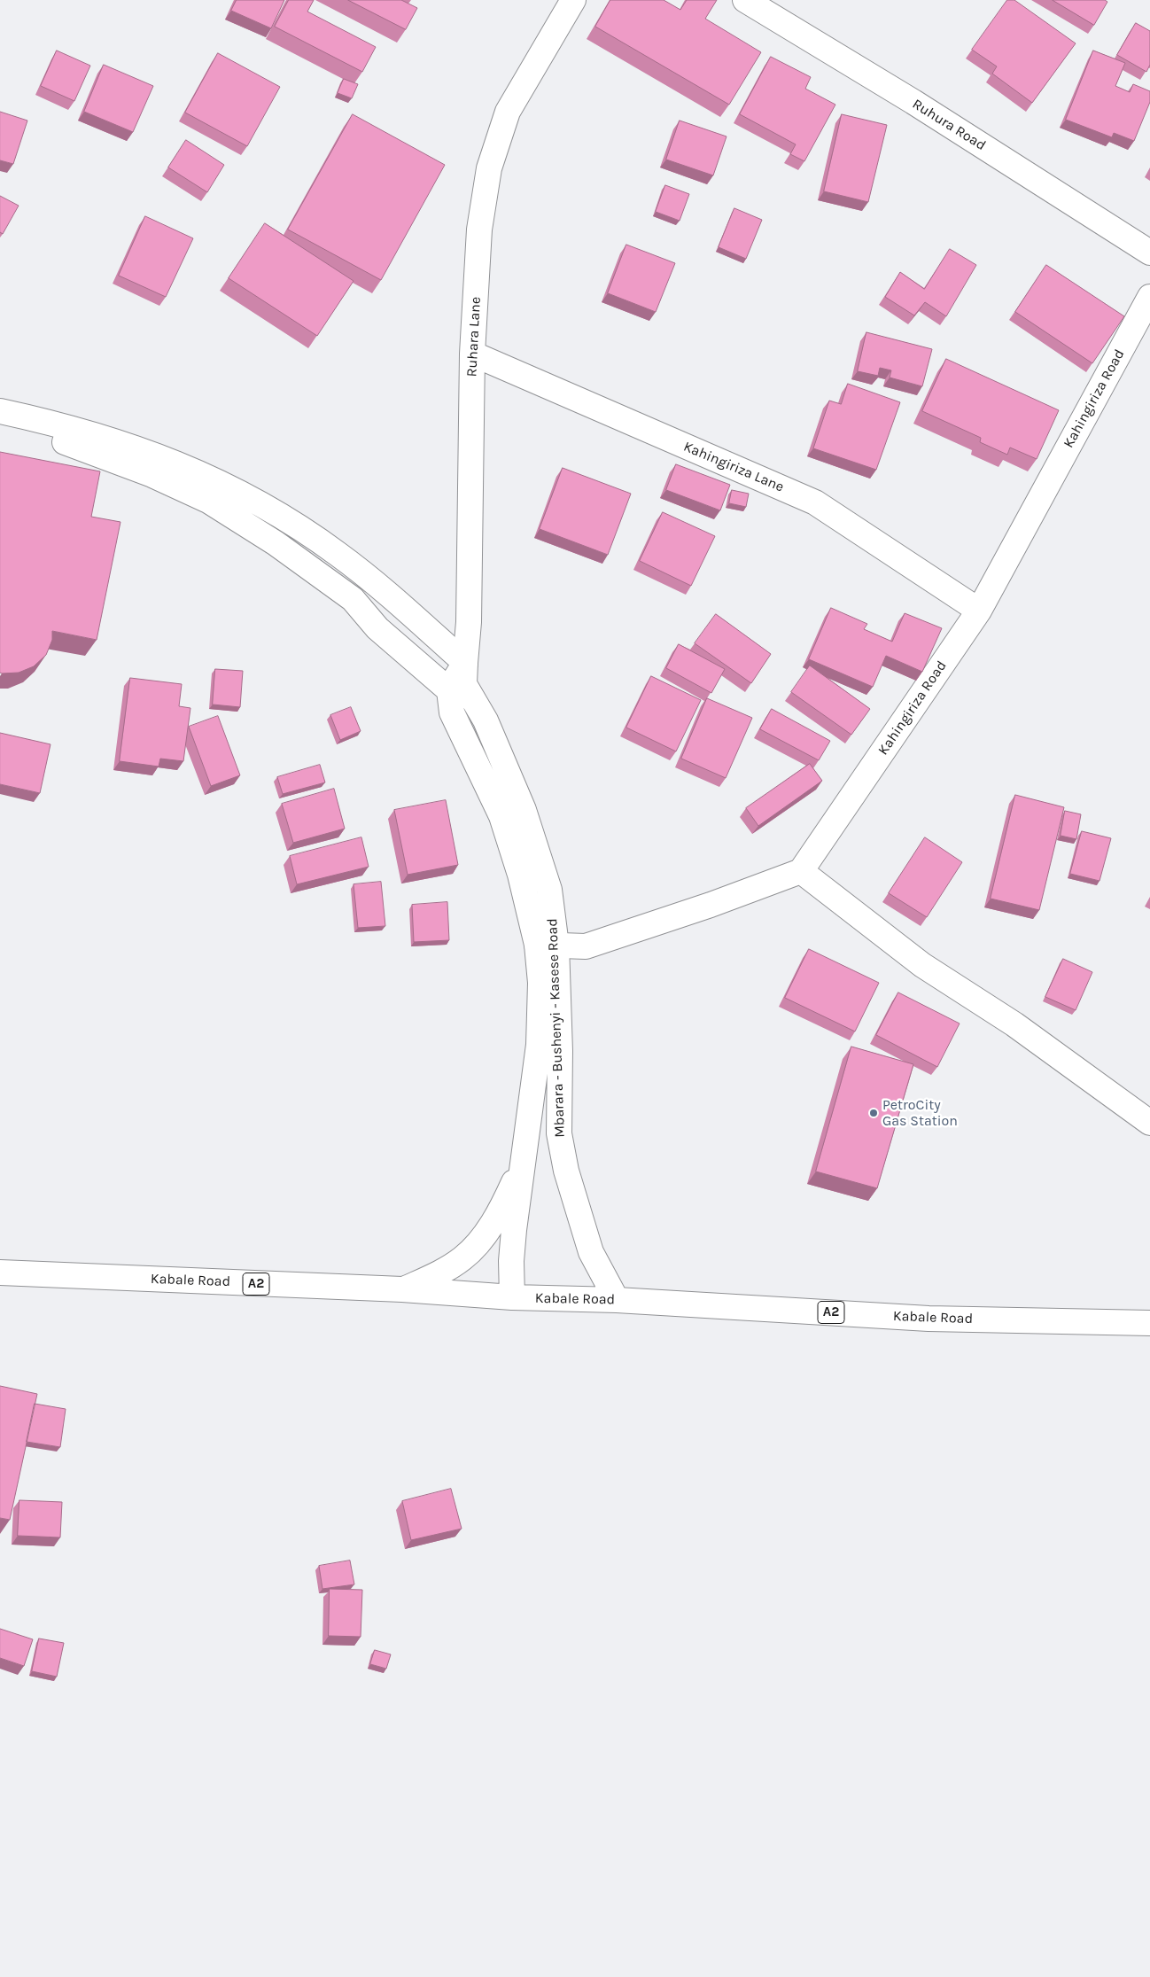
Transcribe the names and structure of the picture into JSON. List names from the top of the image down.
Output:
{
  "streets": {
    "main road": [
      "Ruhura Road",
      "Ruhara Lane",
      "Kahingiriza Road",
      "Kahingiriza Lane",
      "Mbarara - Bushenyi - Kasese Road",
      "Kabale Road",
      "A2"
    ]
  },
  "crossings": [
    ["Ruhara Lane", "Kahingiriza Lane"],
    ["Ruhara Lane", "Mbarara - Bushenyi - Kasese Road"],
    ["Kahingiriza Road", "Kahingiriza Lane"],
    ["Mbarara - Bushenyi - Kasese Road", "Kabale Road"]
  ],
  "places": ["PetroCity Gas Station"]
}
